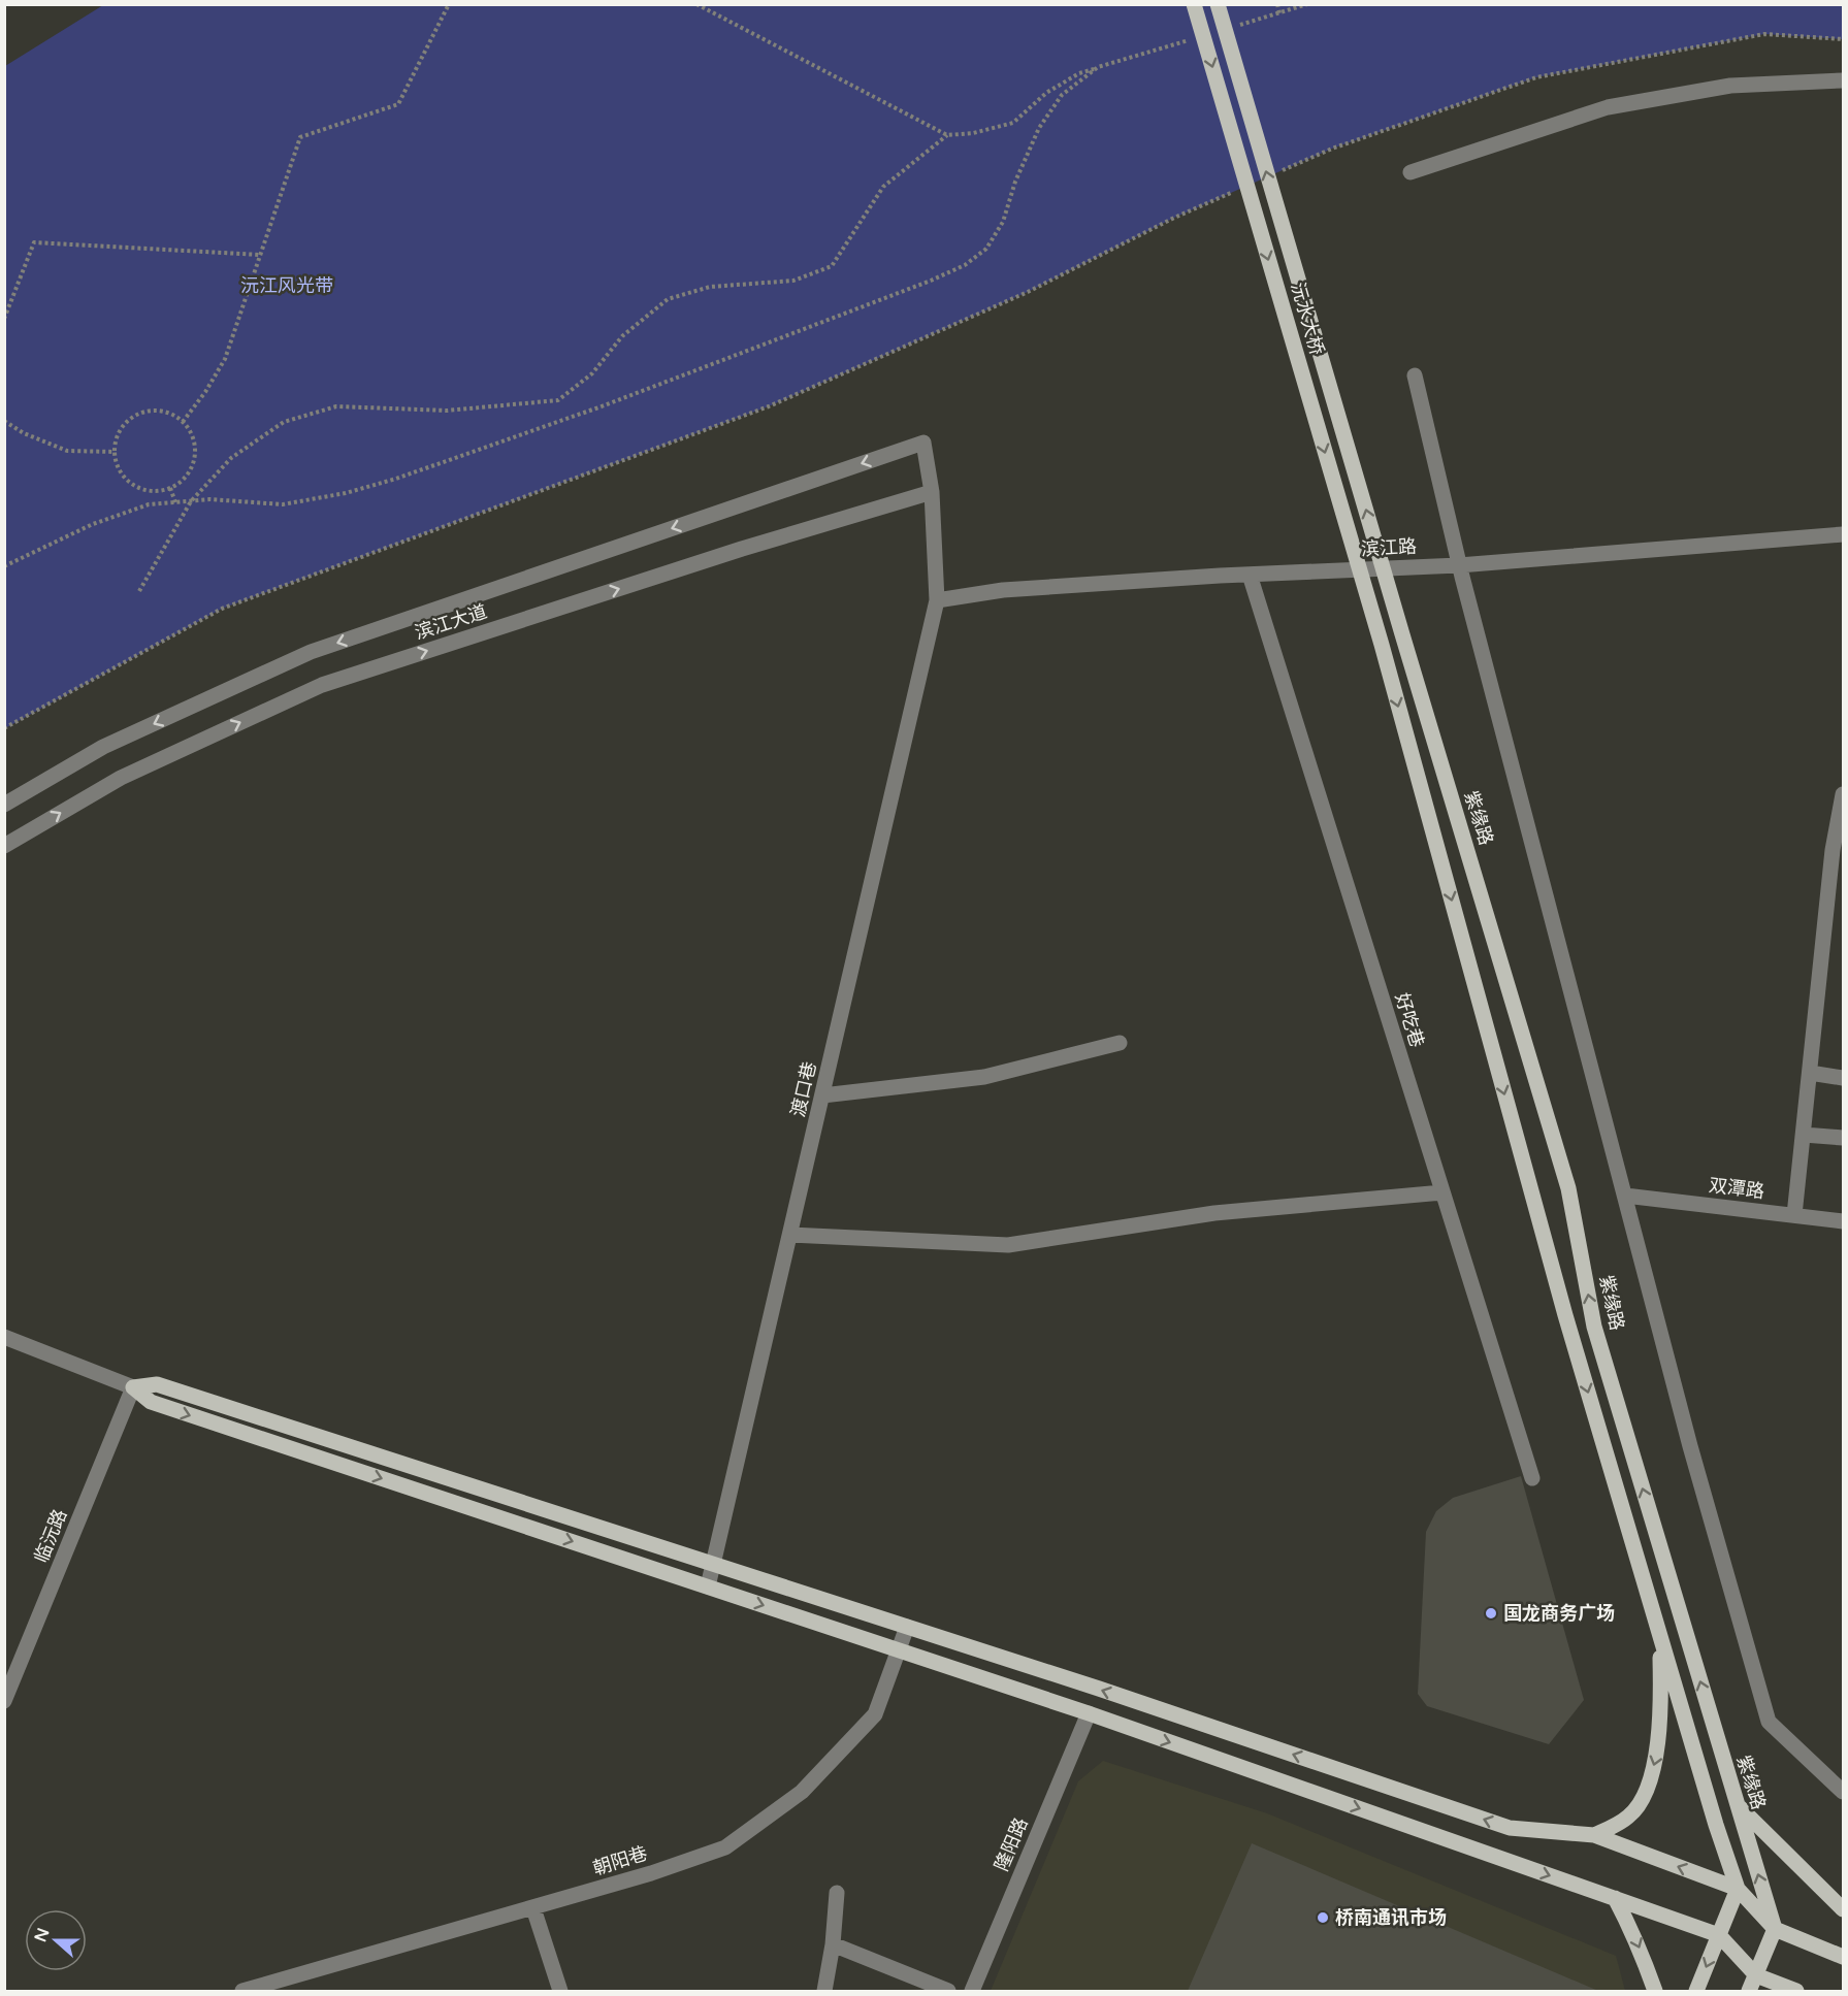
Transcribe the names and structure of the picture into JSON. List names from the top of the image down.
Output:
{
  "streets": {
    "main road": ["沅水大桥", "紫缘路"],
    "street": [
      "滨江路",
      "滨江大道",
      "好吃巷",
      "渡口巷",
      "双潭路",
      "临沅路",
      "隆阳路",
      "朝阳巷"
    ]
  },
  "crossings": [
    ["沅水大桥", "紫缘路"],
    ["滨江路", "好吃巷"],
    ["滨江路", "渡口巷"],
    ["滨江大道", "渡口巷"]
  ],
  "one_way": ["紫缘路"],
  "parks": ["沅江风光带"],
  "places": ["国龙商务广场", "桥南通讯市场"],
  "north": "left"
}
